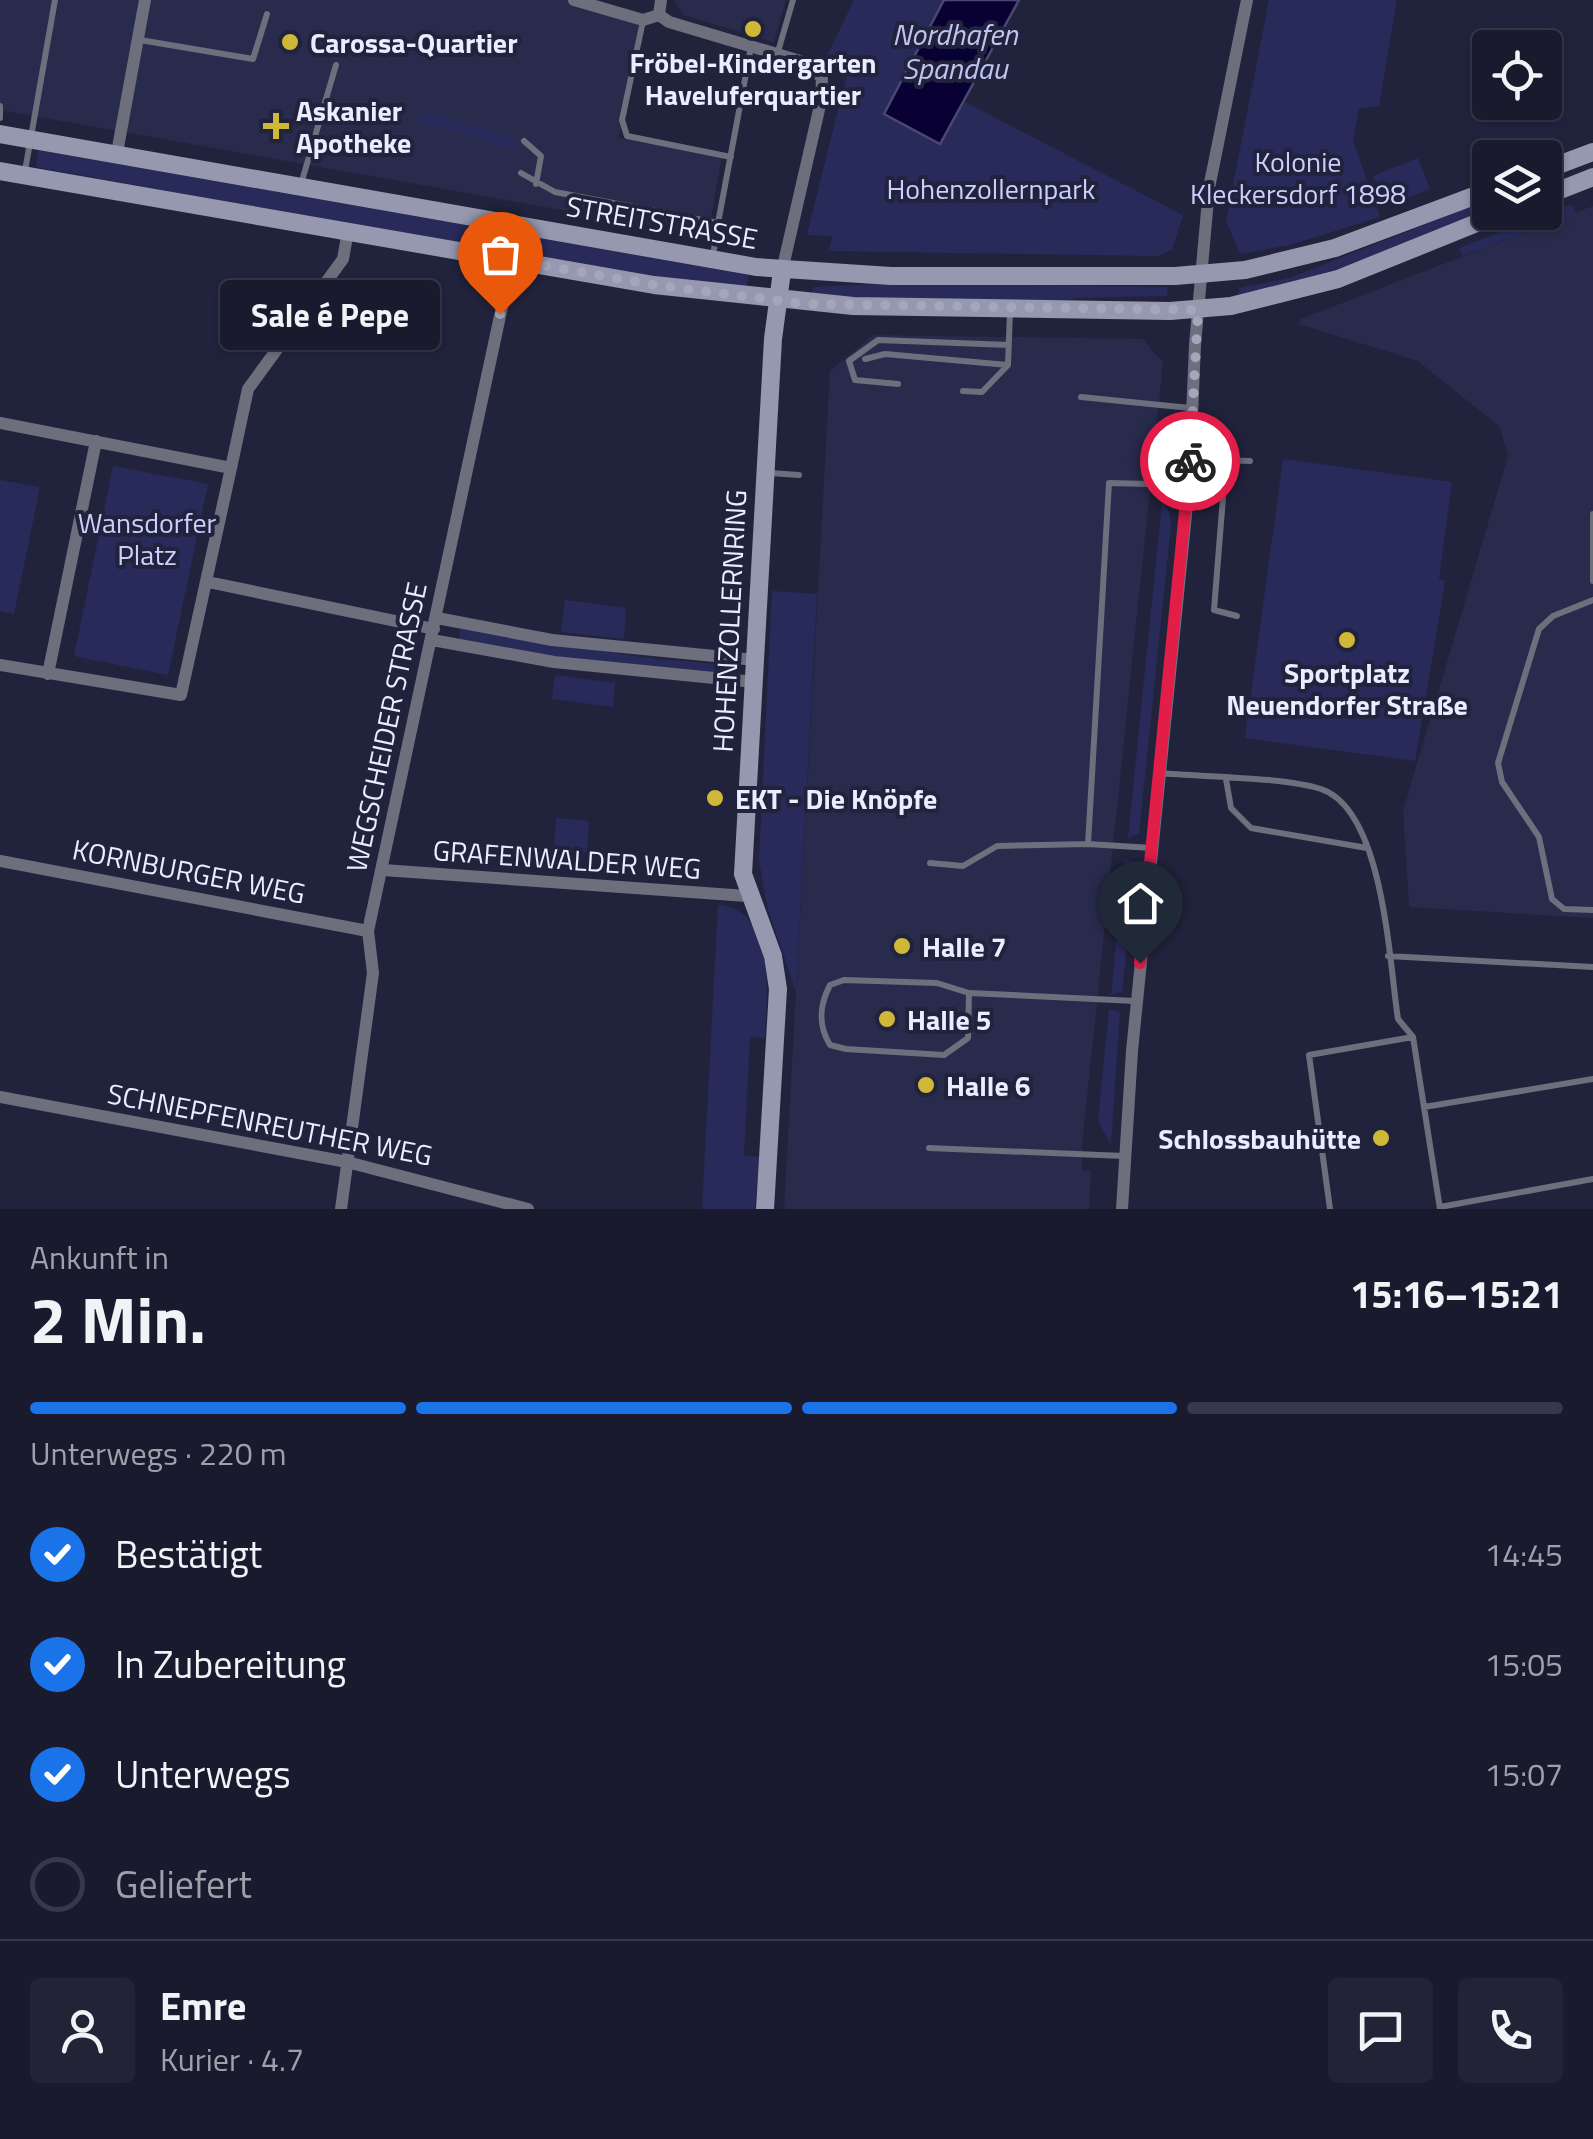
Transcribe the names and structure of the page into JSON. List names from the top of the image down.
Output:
{
  "streets": {
    "main road": ["STREITSTRASSE", "HOHENZOLLERNRING"],
    "street": [
      "WEGSCHEIDER STRASSE",
      "GRAFENWALDER WEG",
      "KORNBURGER WEG",
      "SCHNEPFENREUTHER WEG"
    ]
  },
  "crossings": [
    ["STREITSTRASSE", "HOHENZOLLERNRING"],
    ["HOHENZOLLERNRING", "GRAFENWALDER WEG"],
    ["WEGSCHEIDER STRASSE", "GRAFENWALDER WEG"],
    ["WEGSCHEIDER STRASSE", "KORNBURGER WEG"],
    ["WEGSCHEIDER STRASSE", "SCHNEPFENREUTHER WEG"]
  ],
  "water": ["Nordhafen Spandau"],
  "parks": ["Kolonie Kleckersdorf 1898", "Hohenzollernpark", "Wansdorfer Platz"],
  "places": {
    "other": [
      "Fröbel-Kindergarten Haveluferquartier",
      "Carossa-Quartier",
      "Sale é Pepe",
      "Sportplatz Neuendorfer Straße",
      "EKT - Die Knöpfe",
      "Halle 7",
      "Halle 5",
      "Halle 6",
      "Schlossbauhütte"
    ],
    "health": ["Askanier Apotheke"]
  },
  "page": {
    "bubble": "Sale é Pepe",
    "heading": ["2 Min.", "Ankunft in", "15:16–15:21"],
    "panel": ["Emre", "Kurier · 4.7"],
    "bar": "Unterwegs · 220 m",
    "list": [
      ["Bestätigt", "14:45"],
      ["In Zubereitung", "15:05"],
      ["Unterwegs", "15:07"],
      "Geliefert"
    ]
  }
}
